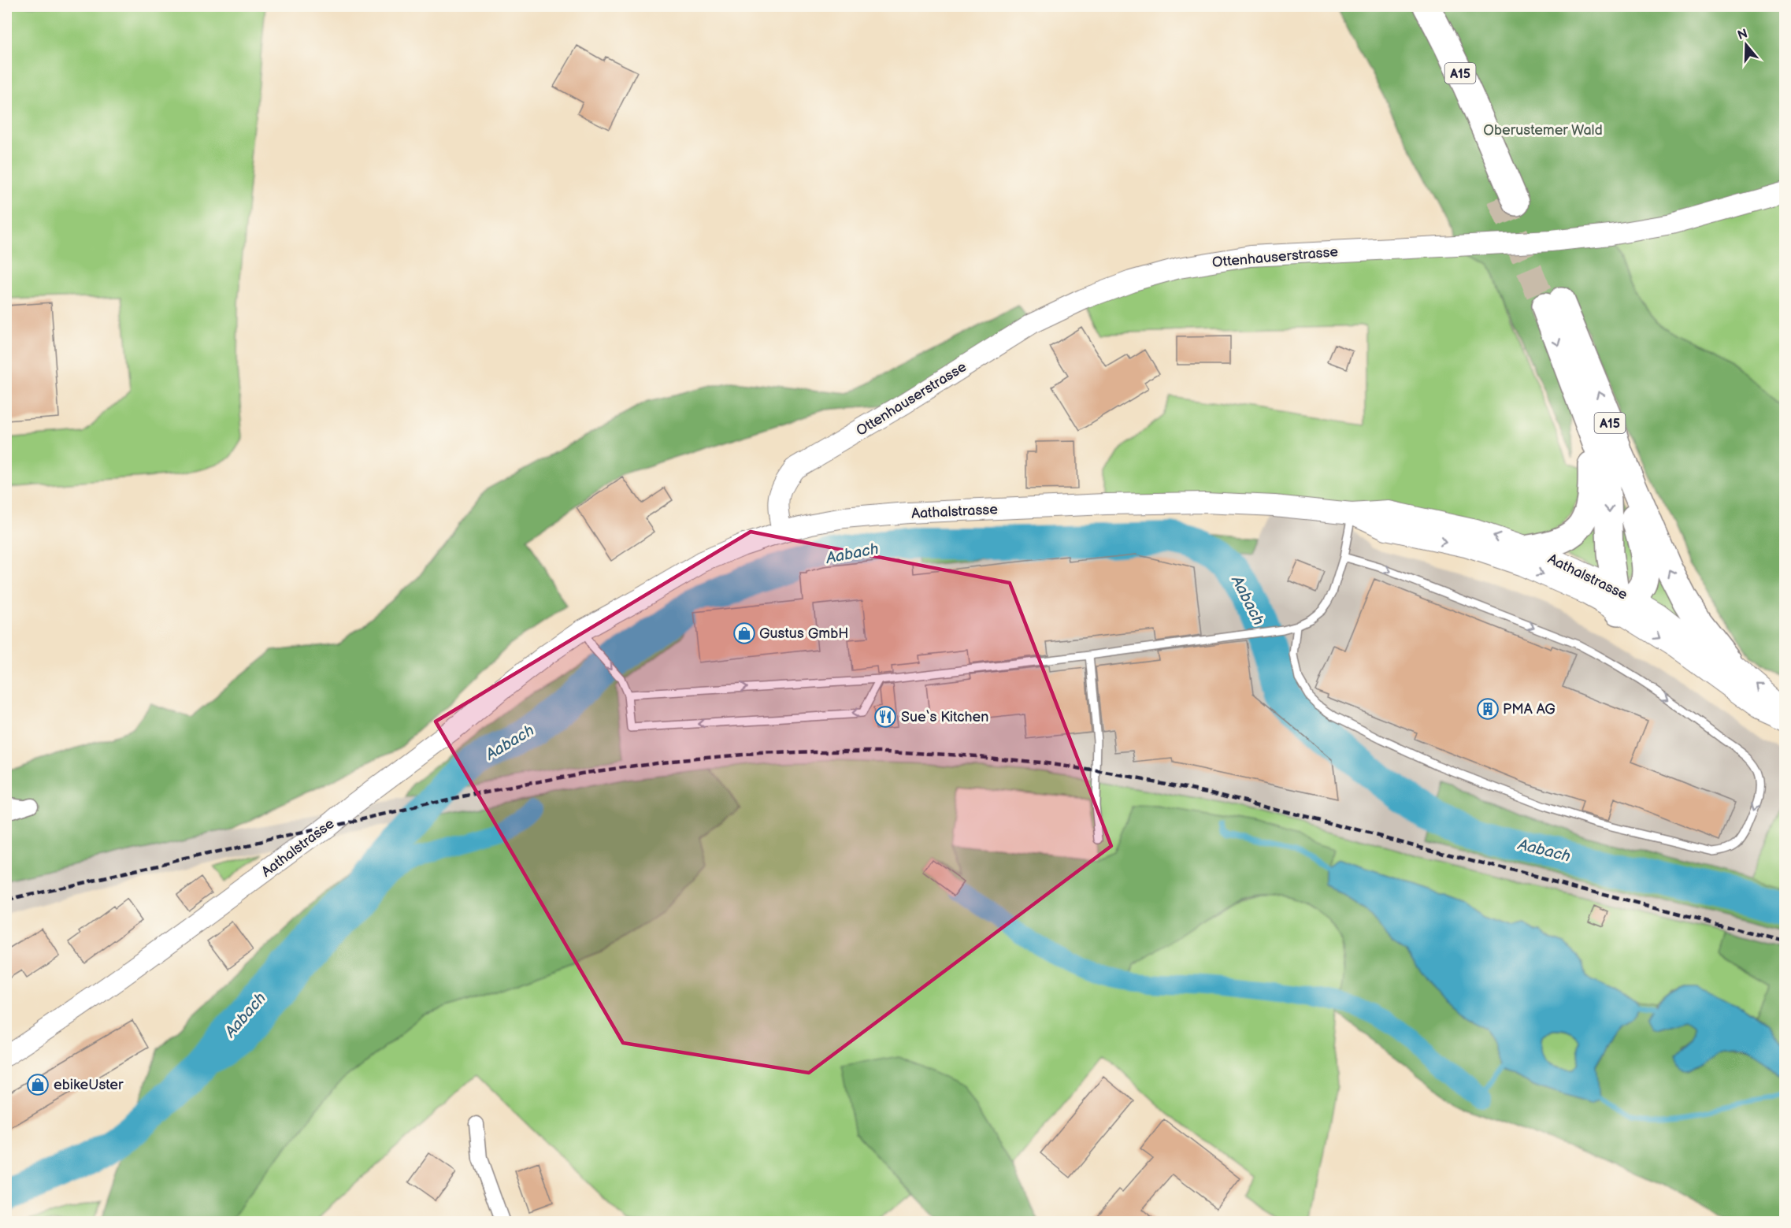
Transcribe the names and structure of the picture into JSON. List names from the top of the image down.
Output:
{
  "streets": {
    "highway": ["A15"],
    "main road": ["Ottenhauserstrasse", "Aathalstrasse"]
  },
  "crossings": [
    ["A15", "Aathalstrasse"],
    ["Ottenhauserstrasse", "Aathalstrasse"]
  ],
  "water": ["Aabach"],
  "parks": ["Oberustemer Wald"],
  "places": {
    "shop": ["Gustus GmbH", "ebikeUster"],
    "building": ["PMA AG"],
    "restaurant": ["Sue‘s Kitchen"]
  },
  "north": "top"
}
